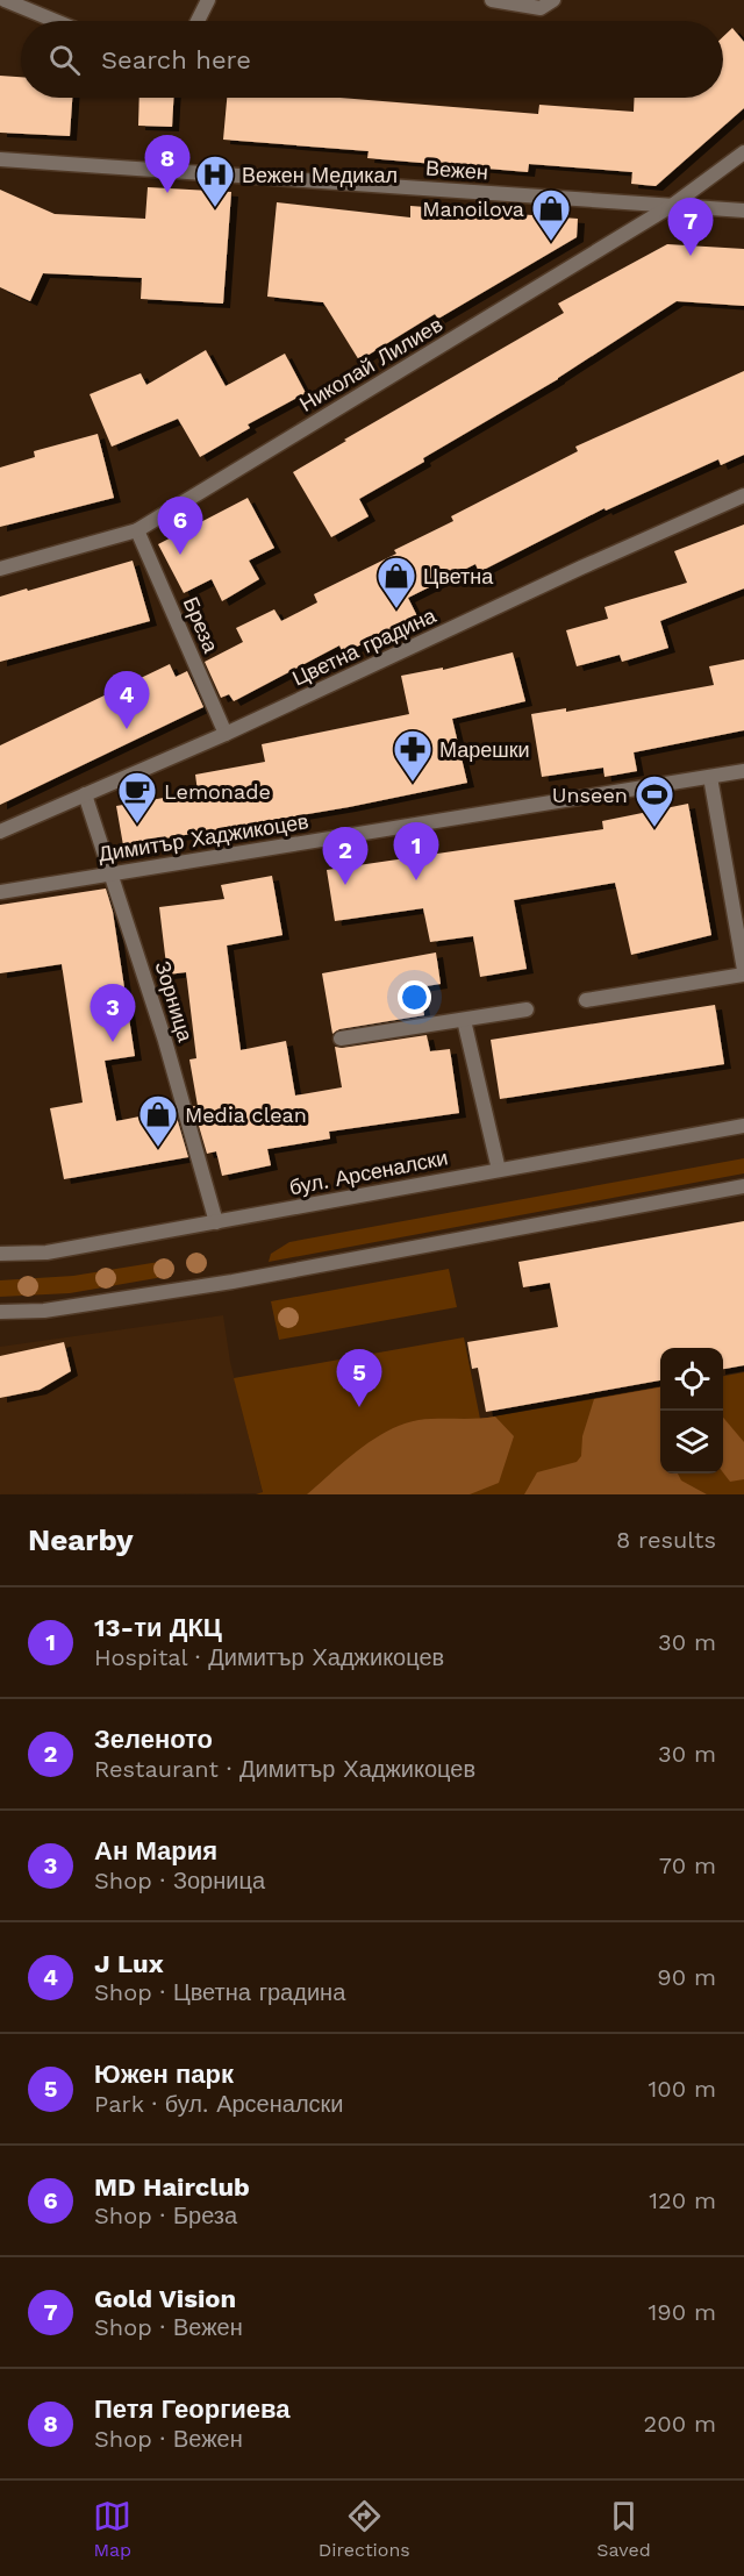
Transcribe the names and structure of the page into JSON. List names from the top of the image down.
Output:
{
  "streets": {
    "street": [
      "Вежен",
      "Николай Лилиев",
      "Бреза",
      "Цветна градина",
      "Димитър Хаджикоцев",
      "Зорница",
      "бул. Арсеналски"
    ]
  },
  "crossings": [
    ["Вежен", "Николай Лилиев"],
    ["Николай Лилиев", "Бреза"],
    ["Бреза", "Цветна градина"],
    ["Цветна градина", "Зорница"],
    ["Димитър Хаджикоцев", "Зорница"],
    ["Зорница", "бул. Арсеналски"]
  ],
  "places": {
    "hospital": ["Вежен Медикал"],
    "shop": ["Manoilova", "Цветна", "Media clean"],
    "pharmacy": ["Марешки"],
    "cafe": ["Lemonade"],
    "sports": ["Unseen"]
  },
  "page": {
    "search": "Search here",
    "pins": [
      "8",
      "7",
      "6",
      "4",
      "1",
      "2",
      "3",
      "5"
    ],
    "heading": ["Nearby", "8 results"],
    "list": [
      {
        "mark": "1",
        "name": "13-ти ДКЦ",
        "note": "Hospital · Димитър Хаджикоцев",
        "value": "30 m"
      },
      {
        "mark": "2",
        "name": "Зеленото",
        "note": "Restaurant · Димитър Хаджикоцев",
        "value": "30 m"
      },
      {
        "mark": "3",
        "name": "Ан Мария",
        "note": "Shop · Зорница",
        "value": "70 m"
      },
      {
        "mark": "4",
        "name": "J Lux",
        "note": "Shop · Цветна градина",
        "value": "90 m"
      },
      {
        "mark": "5",
        "name": "Южен парк",
        "note": "Park · бул. Арсеналски",
        "value": "100 m"
      },
      {
        "mark": "6",
        "name": "MD Hairclub",
        "note": "Shop · Бреза",
        "value": "120 m"
      },
      {
        "mark": "7",
        "name": "Gold Vision",
        "note": "Shop · Вежен",
        "value": "190 m"
      },
      {
        "mark": "8",
        "name": "Петя Георгиева",
        "note": "Shop · Вежен",
        "value": "200 m"
      }
    ],
    "nav": ["Map", "Directions", "Saved"]
  }
}
